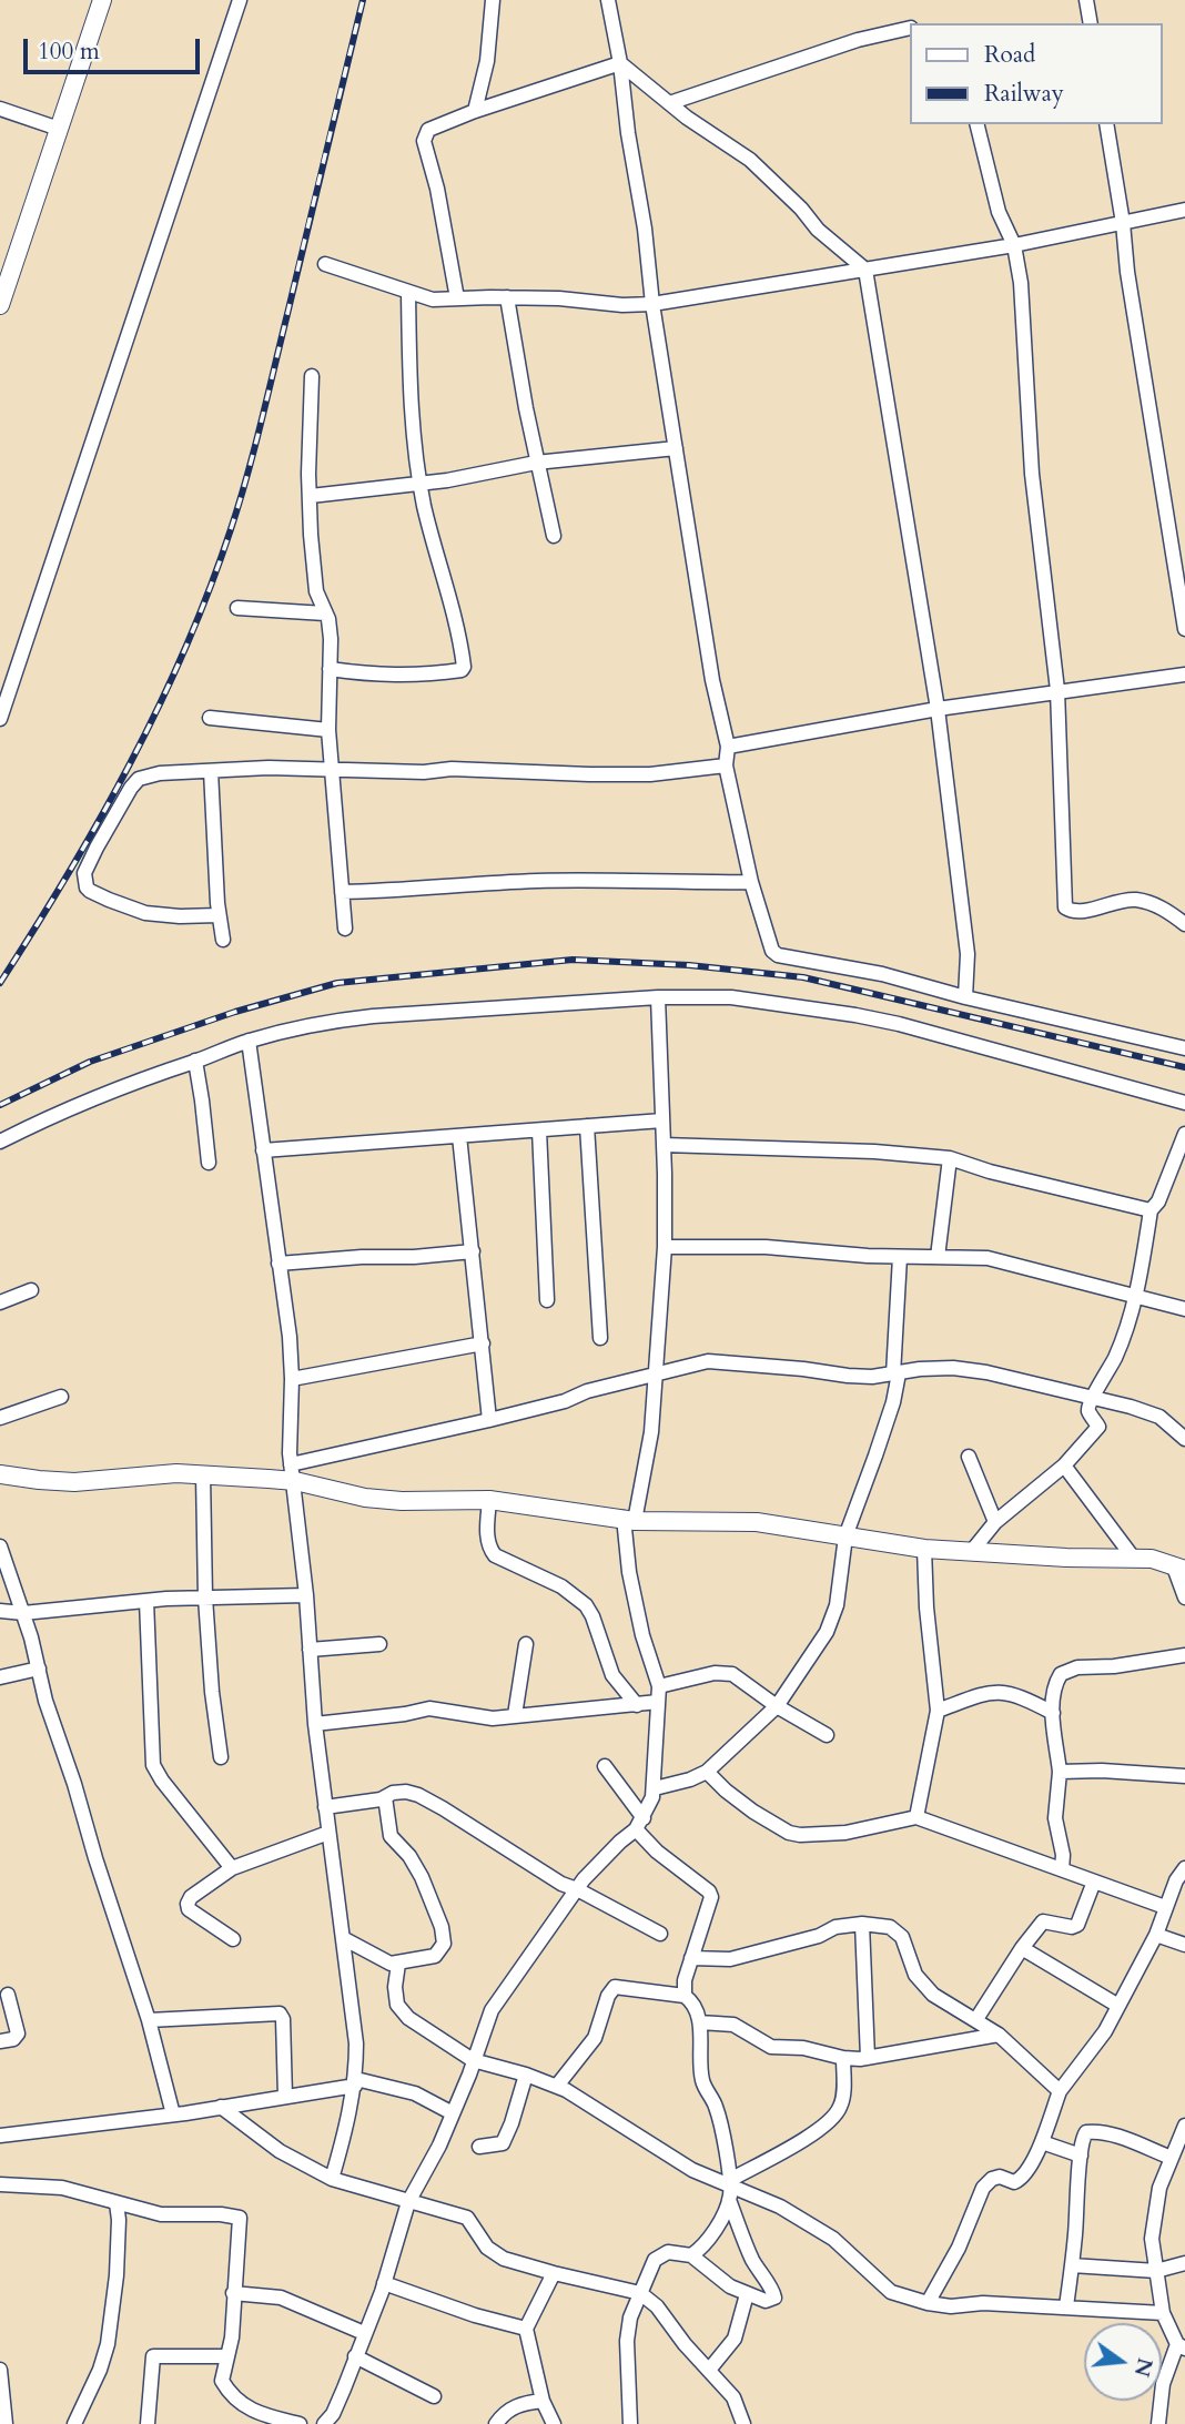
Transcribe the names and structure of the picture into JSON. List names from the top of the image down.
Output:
{
  "legend": ["Road", "Railway"],
  "scale_bar": "100 m",
  "north": "right"
}
